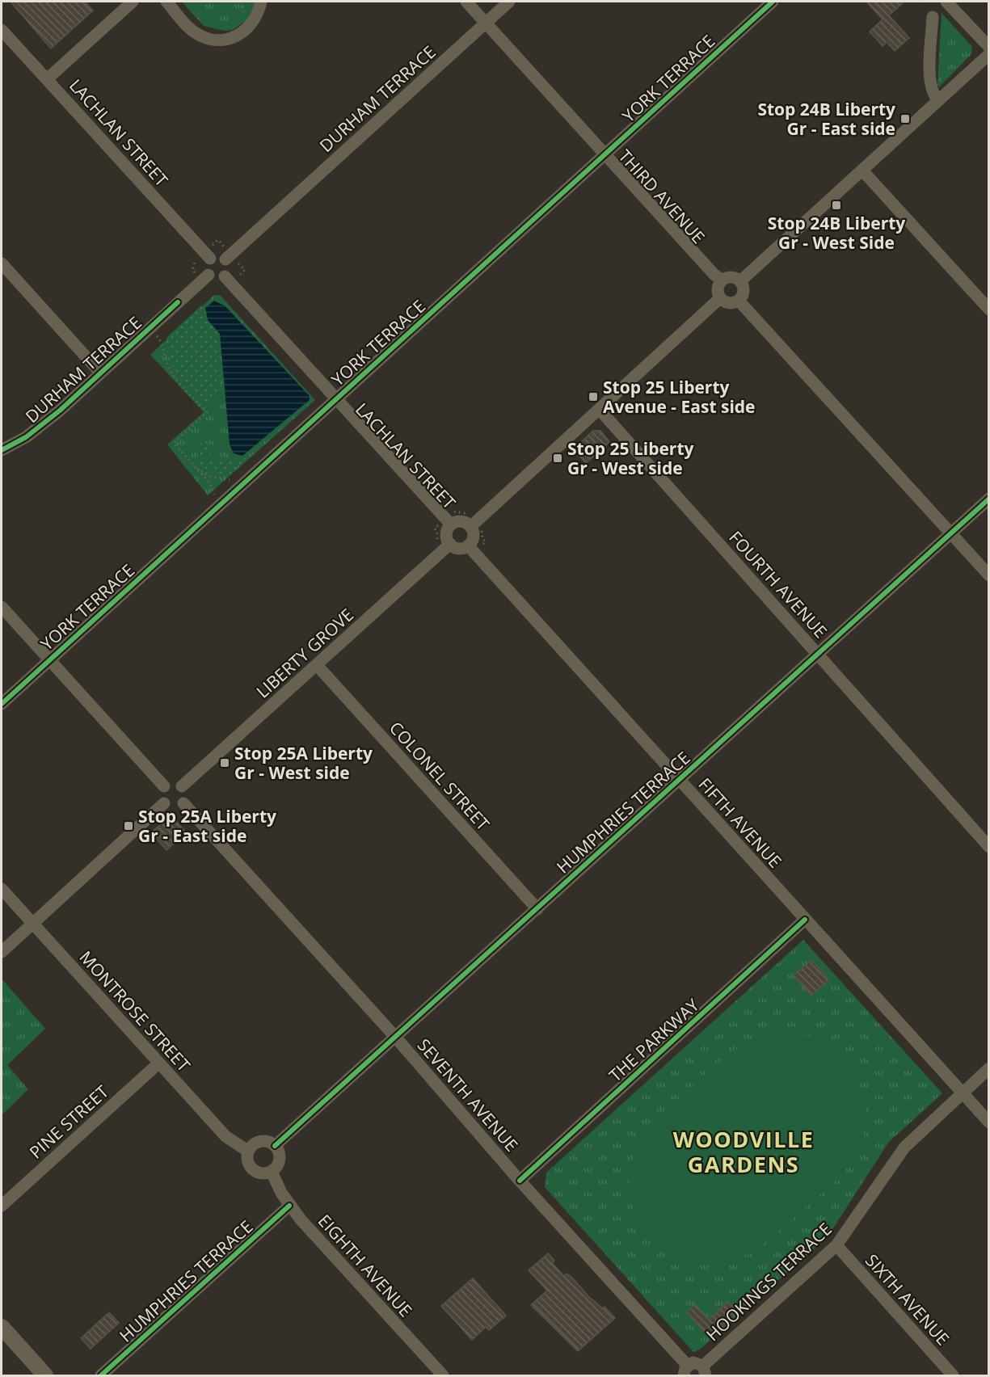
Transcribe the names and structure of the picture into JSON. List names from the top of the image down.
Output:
{
  "streets": {
    "street": [
      "YORK TERRACE",
      "DURHAM TERRACE",
      "LACHLAN STREET",
      "THIRD AVENUE",
      "FOURTH AVENUE",
      "LIBERTY GROVE",
      "COLONEL STREET",
      "HUMPHRIES TERRACE",
      "FIFTH AVENUE",
      "MONTROSE STREET",
      "THE PARKWAY",
      "SEVENTH AVENUE",
      "PINE STREET",
      "EIGHTH AVENUE",
      "HOOKINGS TERRACE",
      "SIXTH AVENUE"
    ]
  },
  "crossings": [
    ["YORK TERRACE", "LACHLAN STREET"],
    ["YORK TERRACE", "THIRD AVENUE"],
    ["DURHAM TERRACE", "LACHLAN STREET"],
    ["DURHAM TERRACE", "THIRD AVENUE"],
    ["LACHLAN STREET", "LIBERTY GROVE"],
    ["LACHLAN STREET", "FIFTH AVENUE"],
    ["FOURTH AVENUE", "HUMPHRIES TERRACE"],
    ["LIBERTY GROVE", "COLONEL STREET"],
    ["LIBERTY GROVE", "FIFTH AVENUE"],
    ["LIBERTY GROVE", "SEVENTH AVENUE"],
    ["COLONEL STREET", "HUMPHRIES TERRACE"],
    ["HUMPHRIES TERRACE", "FIFTH AVENUE"],
    ["HUMPHRIES TERRACE", "MONTROSE STREET"],
    ["HUMPHRIES TERRACE", "SEVENTH AVENUE"],
    ["HUMPHRIES TERRACE", "EIGHTH AVENUE"],
    ["FIFTH AVENUE", "THE PARKWAY"],
    ["FIFTH AVENUE", "HOOKINGS TERRACE"],
    ["MONTROSE STREET", "PINE STREET"],
    ["MONTROSE STREET", "EIGHTH AVENUE"],
    ["THE PARKWAY", "SEVENTH AVENUE"],
    ["HOOKINGS TERRACE", "SIXTH AVENUE"]
  ],
  "districts": ["WOODVILLE GARDENS"],
  "places": {
    "transit": [
      "Stop 24B Liberty Gr - East side",
      "Stop 24B Liberty Gr - West Side",
      "Stop 25 Liberty Avenue - East side",
      "Stop 25 Liberty Gr - West side",
      "Stop 25A Liberty Gr - West side",
      "Stop 25A Liberty Gr - East side"
    ]
  }
}
